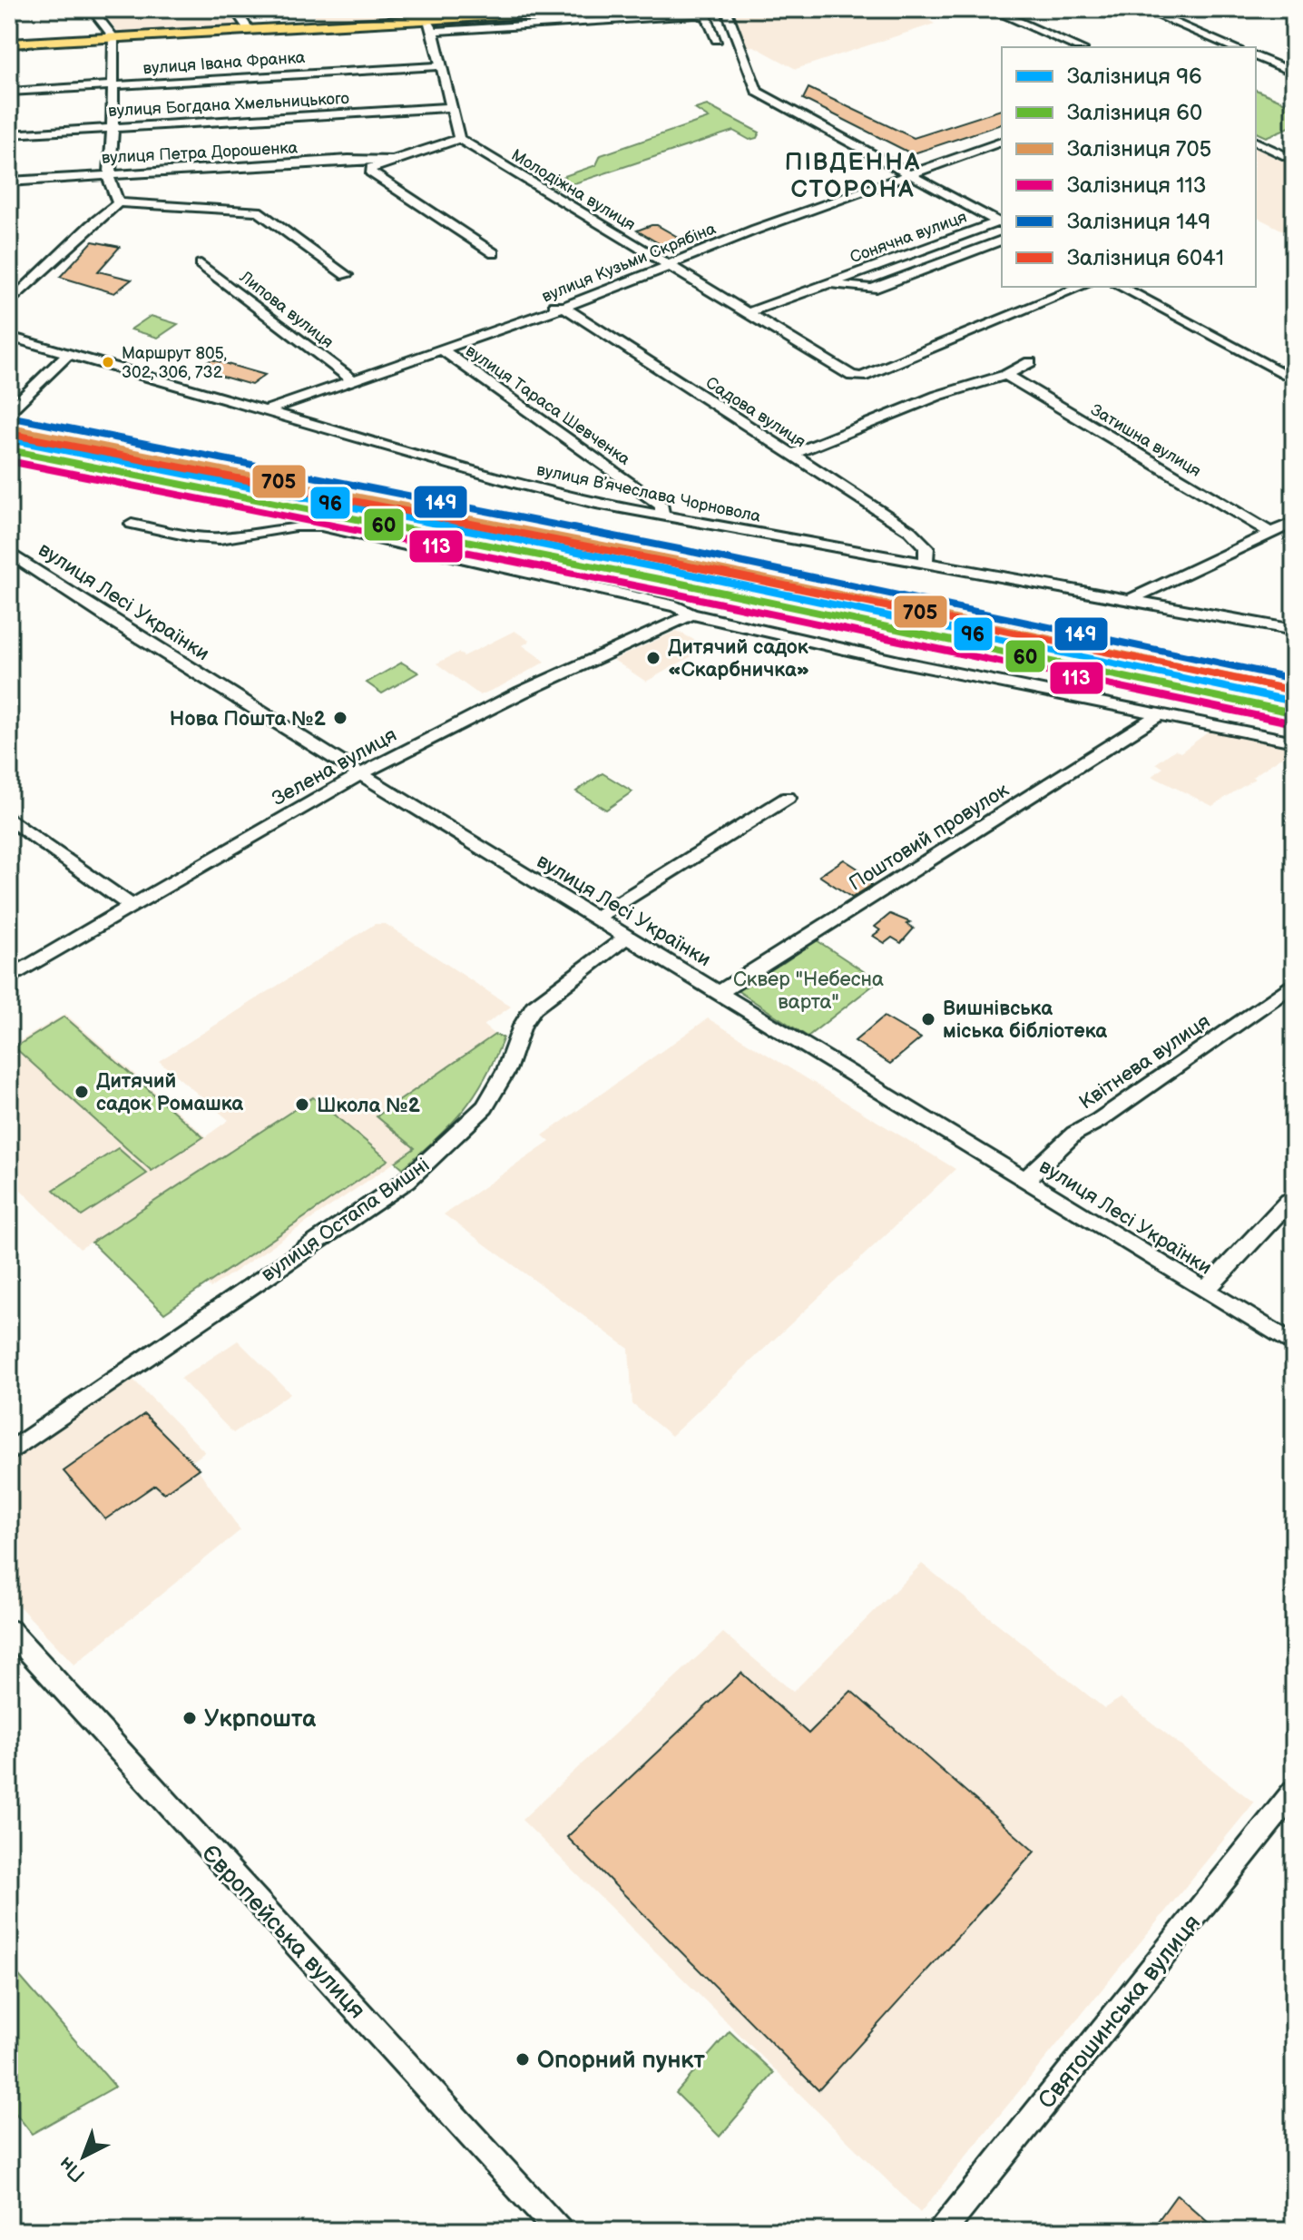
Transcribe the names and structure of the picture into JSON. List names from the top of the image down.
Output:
{
  "streets": {
    "street": [
      "вулиця Івана Франка",
      "вулиця Богдана Хмельницького",
      "вулиця Петра Дорошенка",
      "Молодіжна вулиця",
      "Сонячна вулиця",
      "вулиця Кузьми Скрябіна",
      "Липова вулиця",
      "вулиця Тараса Шевченка",
      "Садова вулиця",
      "Затишна вулиця",
      "вулиця Вʼячеслава Чорновола",
      "вулиця Лесі Українки",
      "Зелена вулиця",
      "Поштовий провулок",
      "Квітнева вулиця",
      "вулиця Остапа Вишні",
      "Європейська вулиця",
      "Святошинська вулиця"
    ]
  },
  "crossings": [
    ["Молодіжна вулиця", "Сонячна вулиця"],
    ["Молодіжна вулиця", "вулиця Кузьми Скрябіна"],
    ["вулиця Кузьми Скрябіна", "Липова вулиця"],
    ["вулиця Кузьми Скрябіна", "вулиця Тараса Шевченка"],
    ["вулиця Кузьми Скрябіна", "Садова вулиця"],
    ["вулиця Кузьми Скрябіна", "вулиця Вʼячеслава Чорновола"],
    ["вулиця Тараса Шевченка", "вулиця Вʼячеслава Чорновола"],
    ["Садова вулиця", "вулиця Вʼячеслава Чорновола"],
    ["вулиця Лесі Українки", "Зелена вулиця"],
    ["вулиця Лесі Українки", "Поштовий провулок"],
    ["вулиця Лесі Українки", "Квітнева вулиця"],
    ["вулиця Лесі Українки", "вулиця Остапа Вишні"]
  ],
  "districts": ["ПІВДЕННА СТОРОНА"],
  "parks": ["Сквер \"Небесна варта\""],
  "places": [
    "Маршрут 805, 302, 306, 732",
    "Дитячий садок «Скарбничка»",
    "Нова Пошта №2",
    "Вишнівська міська бібліотека",
    "Дитячий садок Ромашка",
    "Школа №2",
    "Укрпошта",
    "Опорний пункт"
  ],
  "lines": [
    "rail line 149",
    "rail line 705",
    "rail line 6041",
    "rail line 96",
    "rail line 60",
    "rail line 113"
  ],
  "legend": [
    "Залізниця 96",
    "Залізниця 60",
    "Залізниця 705",
    "Залізниця 113",
    "Залізниця 149",
    "Залізниця 6041"
  ],
  "north": "bottom left"
}
